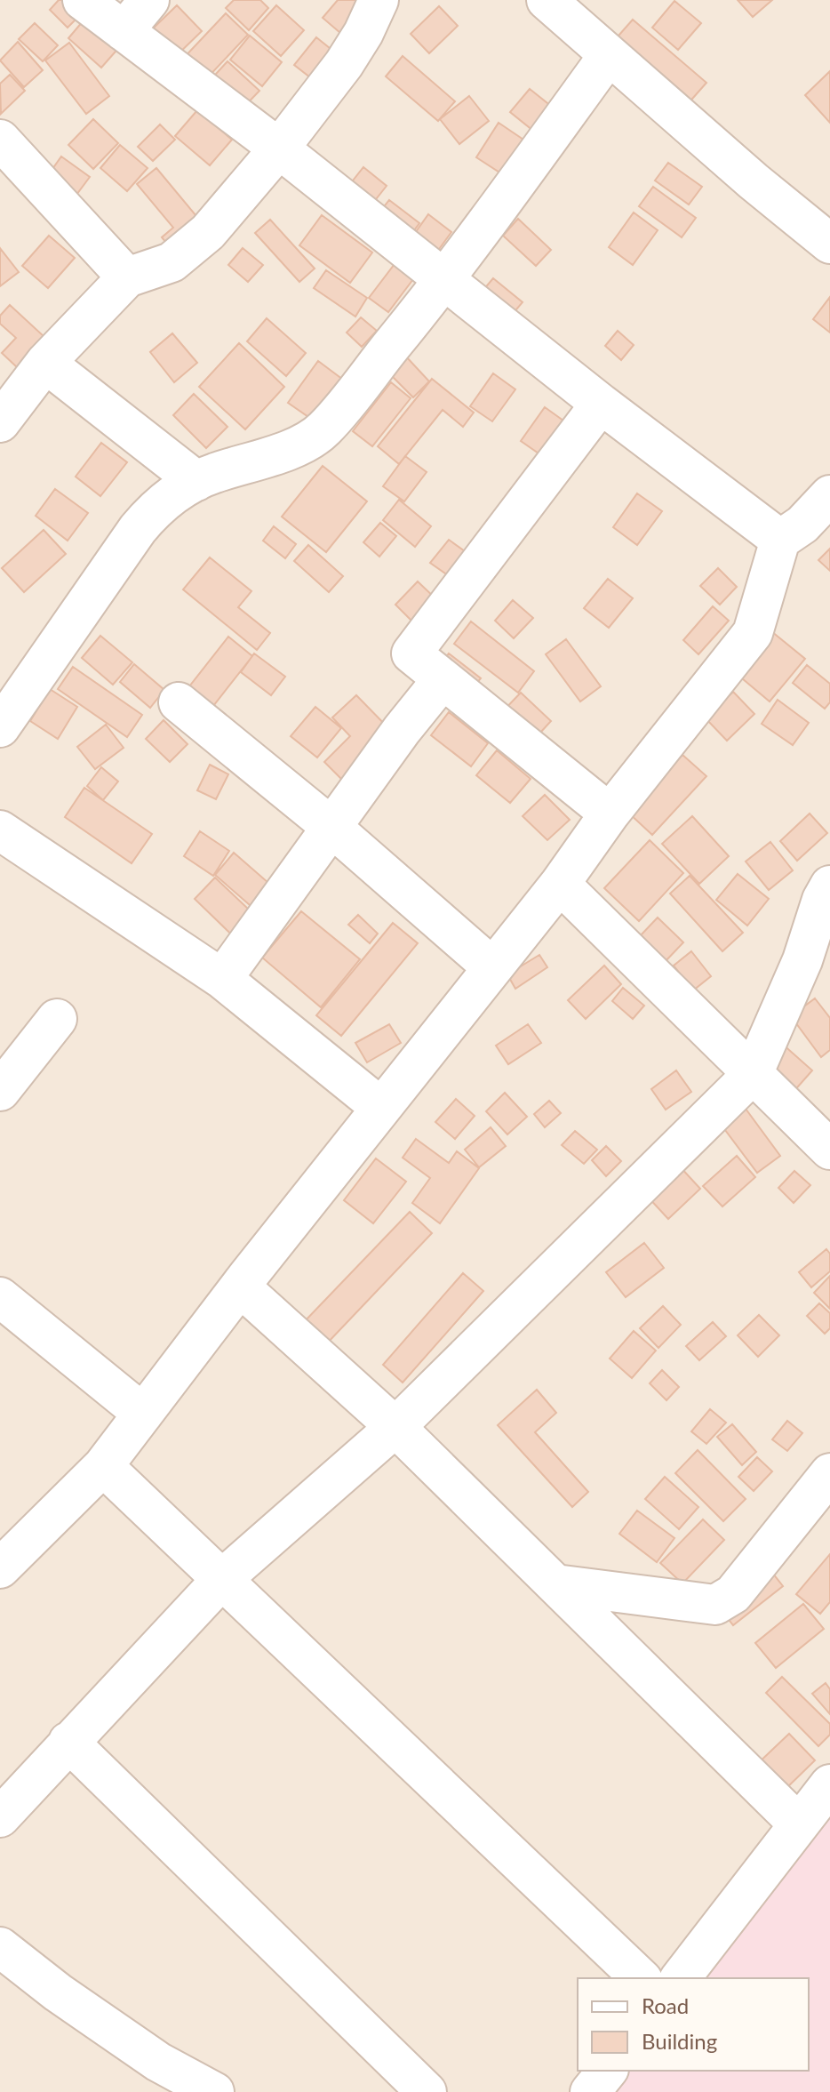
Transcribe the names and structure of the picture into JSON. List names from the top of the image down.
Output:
{
  "legend": ["Road", "Building"]
}
